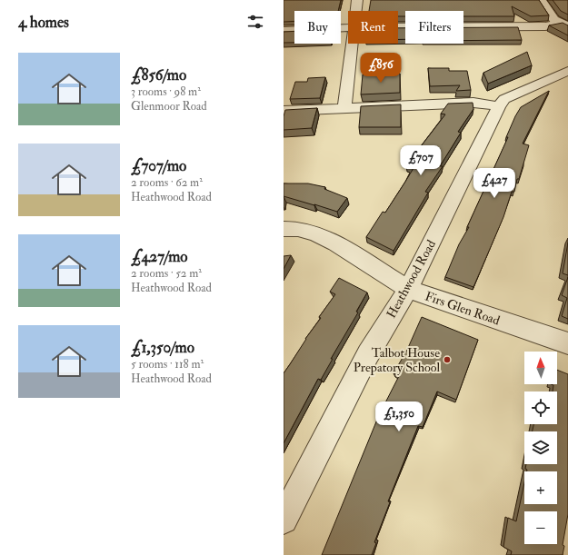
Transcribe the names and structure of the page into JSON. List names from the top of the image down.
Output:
{
  "streets": {
    "street": ["Heathwood Road", "Firs Glen Road"]
  },
  "crossings": [
    ["Heathwood Road", "Firs Glen Road"]
  ],
  "places": ["Talbot House Prepatory School"],
  "north": "top",
  "page": {
    "heading": "4 homes",
    "chip": ["Buy", "Rent", "Filters"],
    "list": [
      {
        "name": "£856/mo",
        "note": "3 rooms · 98 m² · Glenmoor Road"
      },
      {
        "name": "£707/mo",
        "note": "2 rooms · 62 m² · Heathwood Road"
      },
      {
        "name": "£427/mo",
        "note": "2 rooms · 52 m² · Heathwood Road"
      },
      {
        "name": "£1,350/mo",
        "note": "5 rooms · 118 m² · Heathwood Road"
      }
    ],
    "price": [
      "£856",
      "£707",
      "£427",
      "£1,350"
    ],
    "map_buttons": ["+", "−"]
  }
}
